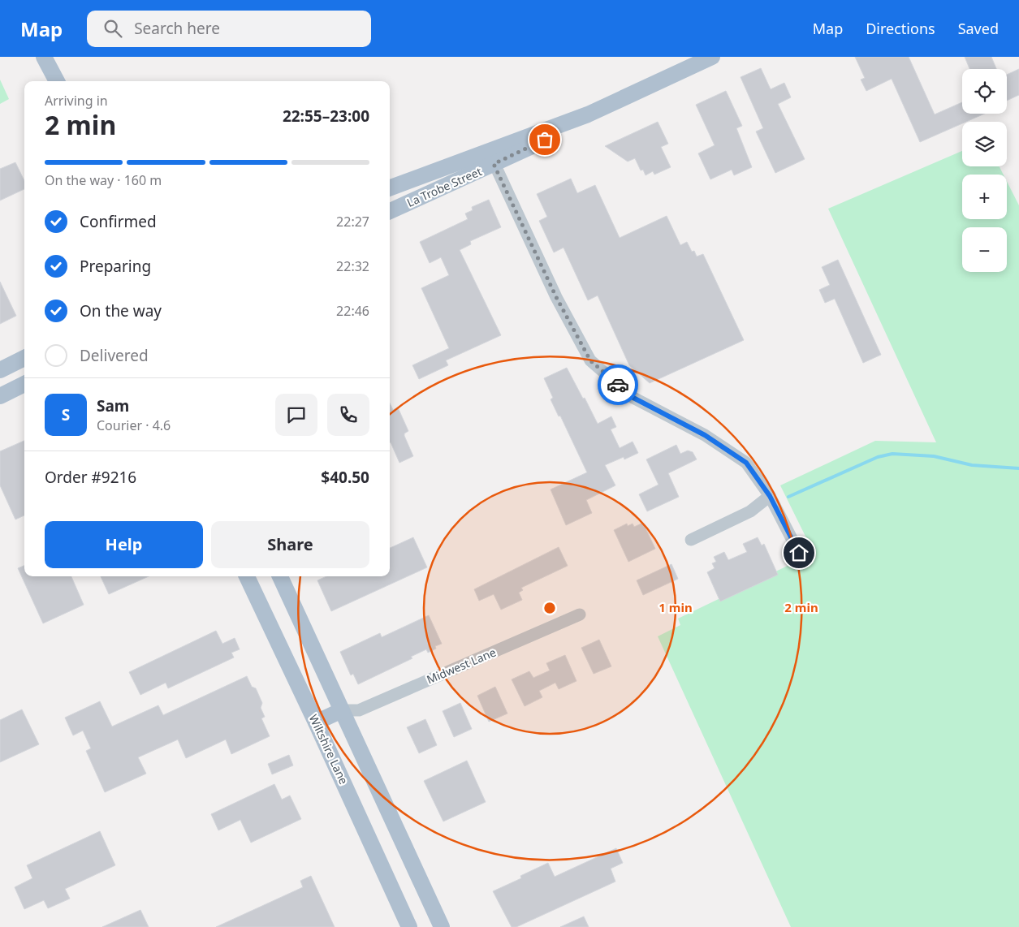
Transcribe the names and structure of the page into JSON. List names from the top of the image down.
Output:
{
  "streets": {
    "main road": ["La Trobe Street", "Wiltshire Lane"],
    "street": ["Midwest Lane"]
  },
  "page": {
    "header": "Map",
    "search": "Search here",
    "nav": ["Map", "Directions", "Saved"],
    "map_buttons": ["+", "−"],
    "heading": ["2 min", "Arriving in", "22:55–23:00"],
    "panel": [
      "Sam",
      "Courier · 4.6",
      "Order #9216",
      "$40.50"
    ],
    "bar": "On the way · 160 m",
    "list": [
      ["Confirmed", "22:27"],
      ["Preparing", "22:32"],
      ["On the way", "22:46"],
      "Delivered"
    ],
    "round": "S",
    "buttons": ["Help", "Share"]
  },
  "rings": ["1 min", "2 min"]
}
